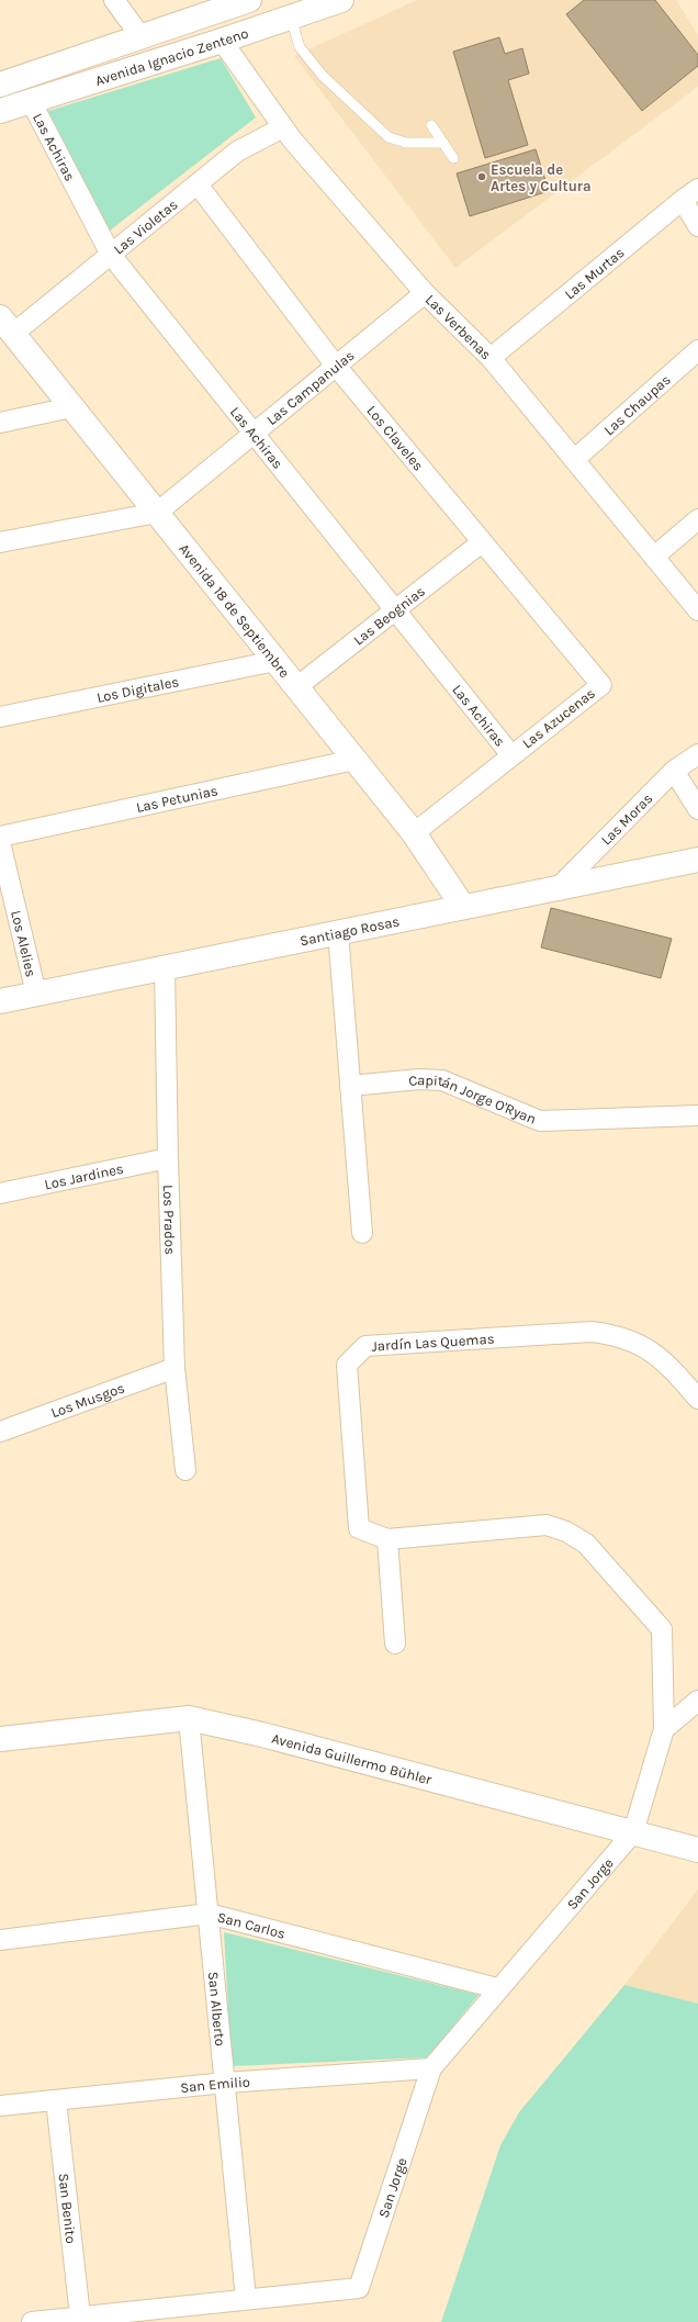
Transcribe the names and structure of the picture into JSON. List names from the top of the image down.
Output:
{
  "streets": {
    "street": [
      "Avenida Ignacio Zenteno",
      "Las Achiras",
      "Las Violetas",
      "Las Murtas",
      "Las Verbenas",
      "Las Campanulas",
      "Las Chaupas",
      "Los Claveles",
      "Avenida 18 de Septiembre",
      "Las Beognias",
      "Los Digitales",
      "Las Azucenas",
      "Las Petunias",
      "Las Moras",
      "Santiago Rosas",
      "Los Alelies",
      "Capitán Jorge O'Ryan",
      "Los Jardines",
      "Los Prados",
      "Jardín Las Quemas",
      "Los Musgos",
      "Avenida Guillermo Bühler",
      "San Jorge",
      "San Carlos",
      "San Alberto",
      "San Emilio",
      "San Benito"
    ]
  },
  "crossings": [
    ["Avenida Ignacio Zenteno", "Las Achiras"],
    ["Avenida Ignacio Zenteno", "Las Verbenas"],
    ["Las Achiras", "Las Violetas"],
    ["Las Achiras", "Las Campanulas"],
    ["Las Achiras", "Las Beognias"],
    ["Las Achiras", "Las Azucenas"],
    ["Las Violetas", "Las Verbenas"],
    ["Las Violetas", "Los Claveles"],
    ["Las Violetas", "Avenida 18 de Septiembre"],
    ["Las Murtas", "Las Verbenas"],
    ["Las Verbenas", "Las Campanulas"],
    ["Las Verbenas", "Las Chaupas"],
    ["Las Campanulas", "Los Claveles"],
    ["Las Campanulas", "Avenida 18 de Septiembre"],
    ["Los Claveles", "Las Beognias"],
    ["Los Claveles", "Las Azucenas"],
    ["Avenida 18 de Septiembre", "Las Beognias"],
    ["Avenida 18 de Septiembre", "Los Digitales"],
    ["Avenida 18 de Septiembre", "Las Azucenas"],
    ["Avenida 18 de Septiembre", "Las Petunias"],
    ["Avenida 18 de Septiembre", "Santiago Rosas"],
    ["Las Moras", "Santiago Rosas"],
    ["Santiago Rosas", "Los Alelies"],
    ["Santiago Rosas", "Los Prados"],
    ["Los Jardines", "Los Prados"],
    ["Los Prados", "Los Musgos"],
    ["Jardín Las Quemas", "Avenida Guillermo Bühler"],
    ["Jardín Las Quemas", "San Jorge"],
    ["Avenida Guillermo Bühler", "San Jorge"],
    ["Avenida Guillermo Bühler", "San Alberto"],
    ["San Jorge", "San Carlos"],
    ["San Jorge", "San Alberto"],
    ["San Jorge", "San Emilio"],
    ["San Jorge", "San Benito"],
    ["San Carlos", "San Alberto"],
    ["San Alberto", "San Emilio"],
    ["San Emilio", "San Benito"]
  ],
  "places": ["Escuela de Artes y Cultura"]
}
